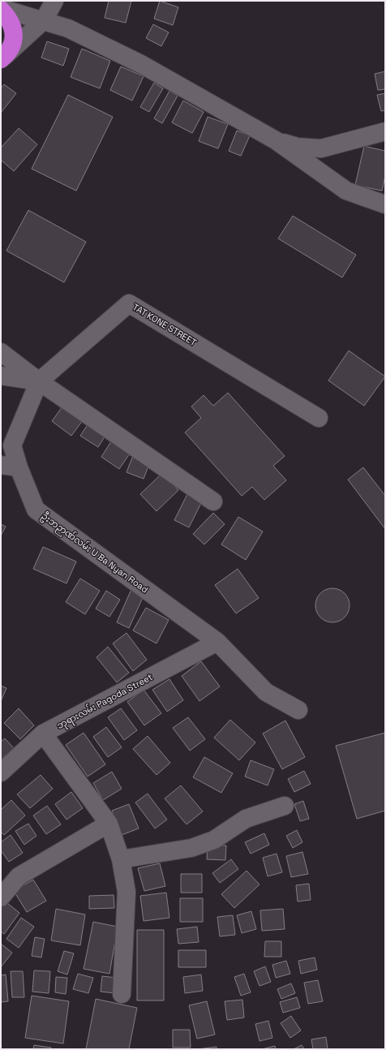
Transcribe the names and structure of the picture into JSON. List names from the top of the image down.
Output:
{
  "streets": {
    "street": ["TAT KONE STREET", "ဦးဘဉာဏ်လမ်း U Ba Nyan Road", "ဘုရားလမ်း Pagoda Street"]
  },
  "crossings": [
    ["TAT KONE STREET", "ဦးဘဉာဏ်လမ်း U Ba Nyan Road"],
    ["ဦးဘဉာဏ်လမ်း U Ba Nyan Road", "ဘုရားလမ်း Pagoda Street"]
  ]
}
